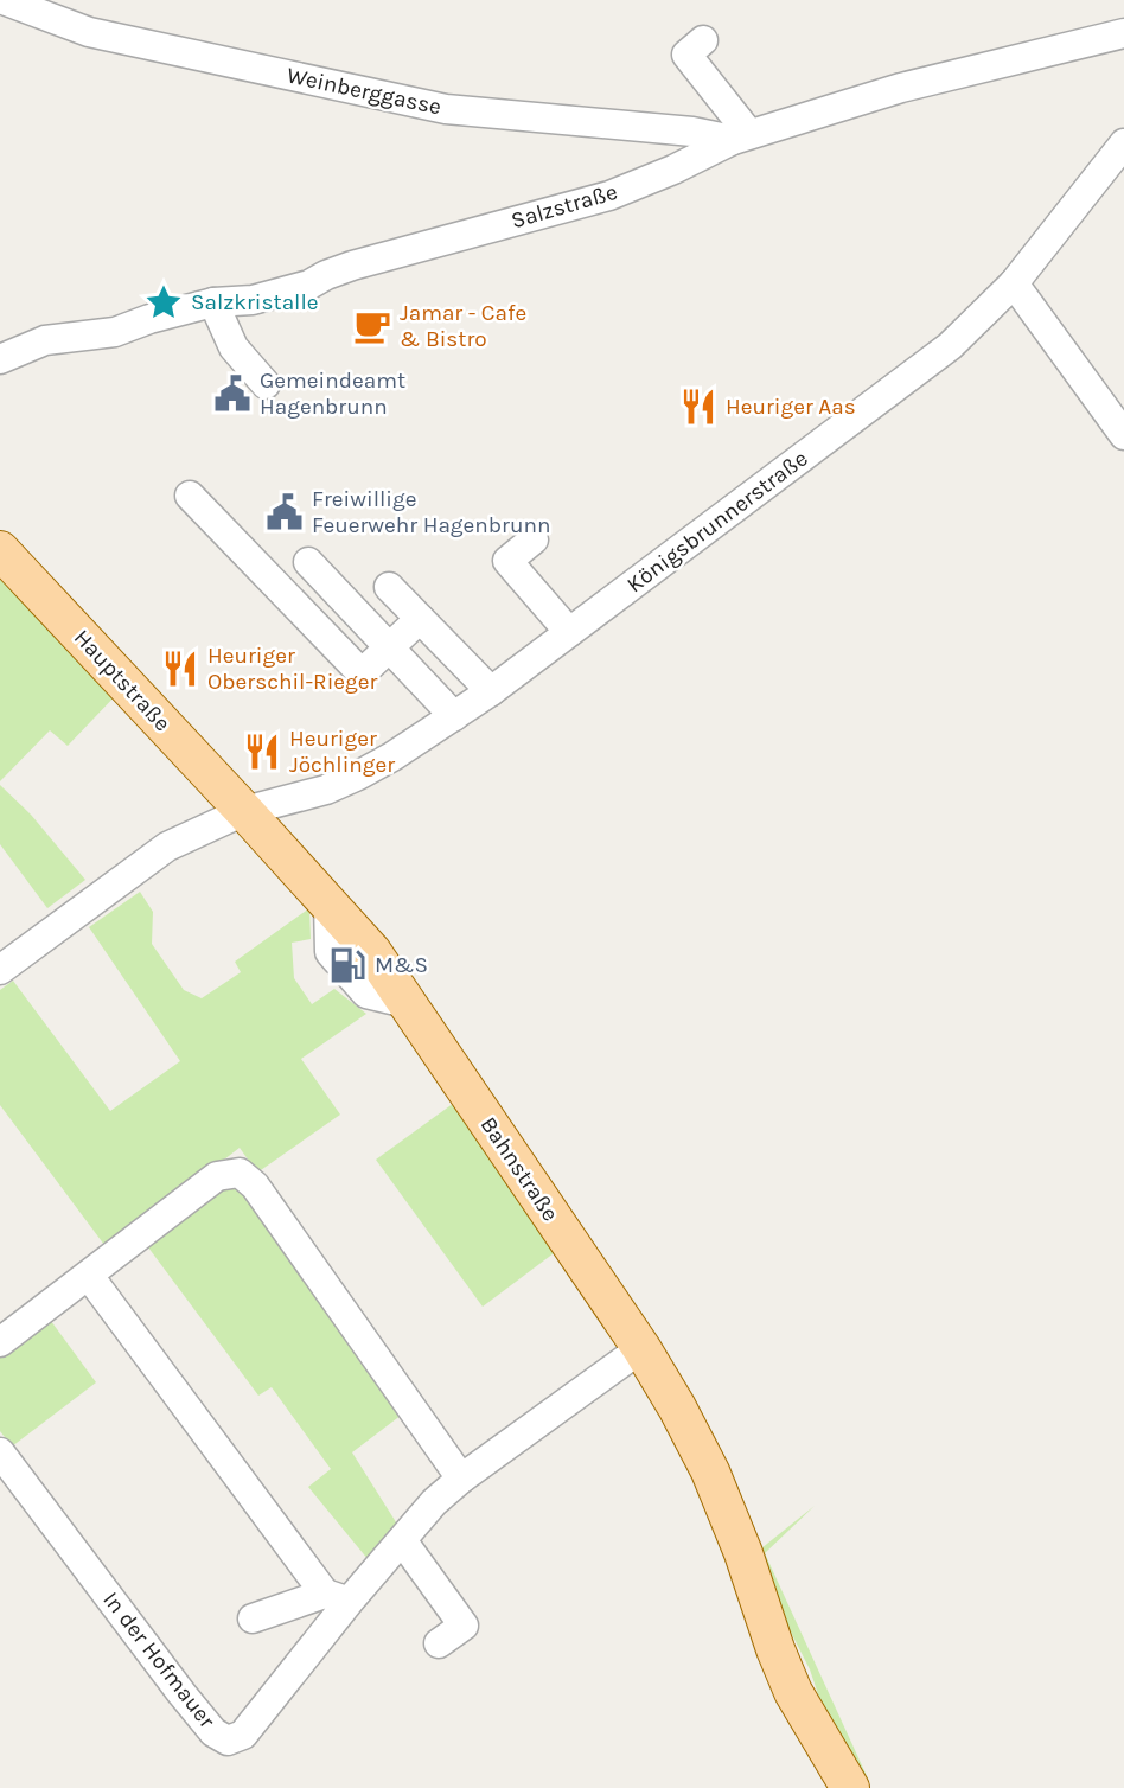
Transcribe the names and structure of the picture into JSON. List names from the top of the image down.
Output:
{
  "streets": {
    "main road": ["Hauptstraße", "Bahnstraße"],
    "street": [
      "Weinberggasse",
      "Salzstraße",
      "Königsbrunnerstraße",
      "In der Hofmauer"
    ]
  },
  "crossings": [
    ["Weinberggasse", "Salzstraße"],
    ["Königsbrunnerstraße", "Hauptstraße"],
    ["Königsbrunnerstraße", "Bahnstraße"],
    ["Hauptstraße", "Bahnstraße"],
    ["Bahnstraße", "In der Hofmauer"]
  ],
  "places": {
    "place": ["Salzkristalle"],
    "cafe": ["Jamar - Cafe & Bistro"],
    "public building": ["Gemeindeamt Hagenbrunn", "Freiwillige Feuerwehr Hagenbrunn"],
    "restaurant": ["Heuriger Aas", "Heuriger Oberschil-Rieger", "Heuriger Jöchlinger"],
    "fuel station": ["M&S"]
  }
}
